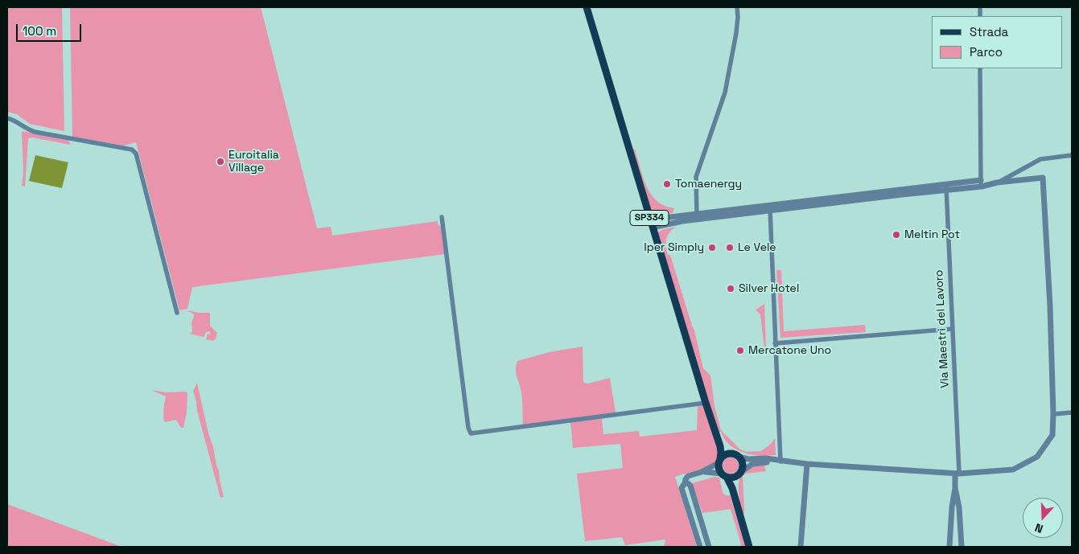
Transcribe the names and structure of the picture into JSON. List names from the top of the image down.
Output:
{
  "streets": {
    "main road": ["SP334"],
    "street": ["Via Maestri del Lavoro"]
  },
  "places": [
    "Euroitalia Village",
    "Tomaenergy",
    "Meltin Pot",
    "Iper Simply",
    "Le Vele",
    "Silver Hotel",
    "Mercatone Uno"
  ],
  "legend": ["Strada", "Parco"],
  "scale_bar": "100 m",
  "north": "bottom"
}
